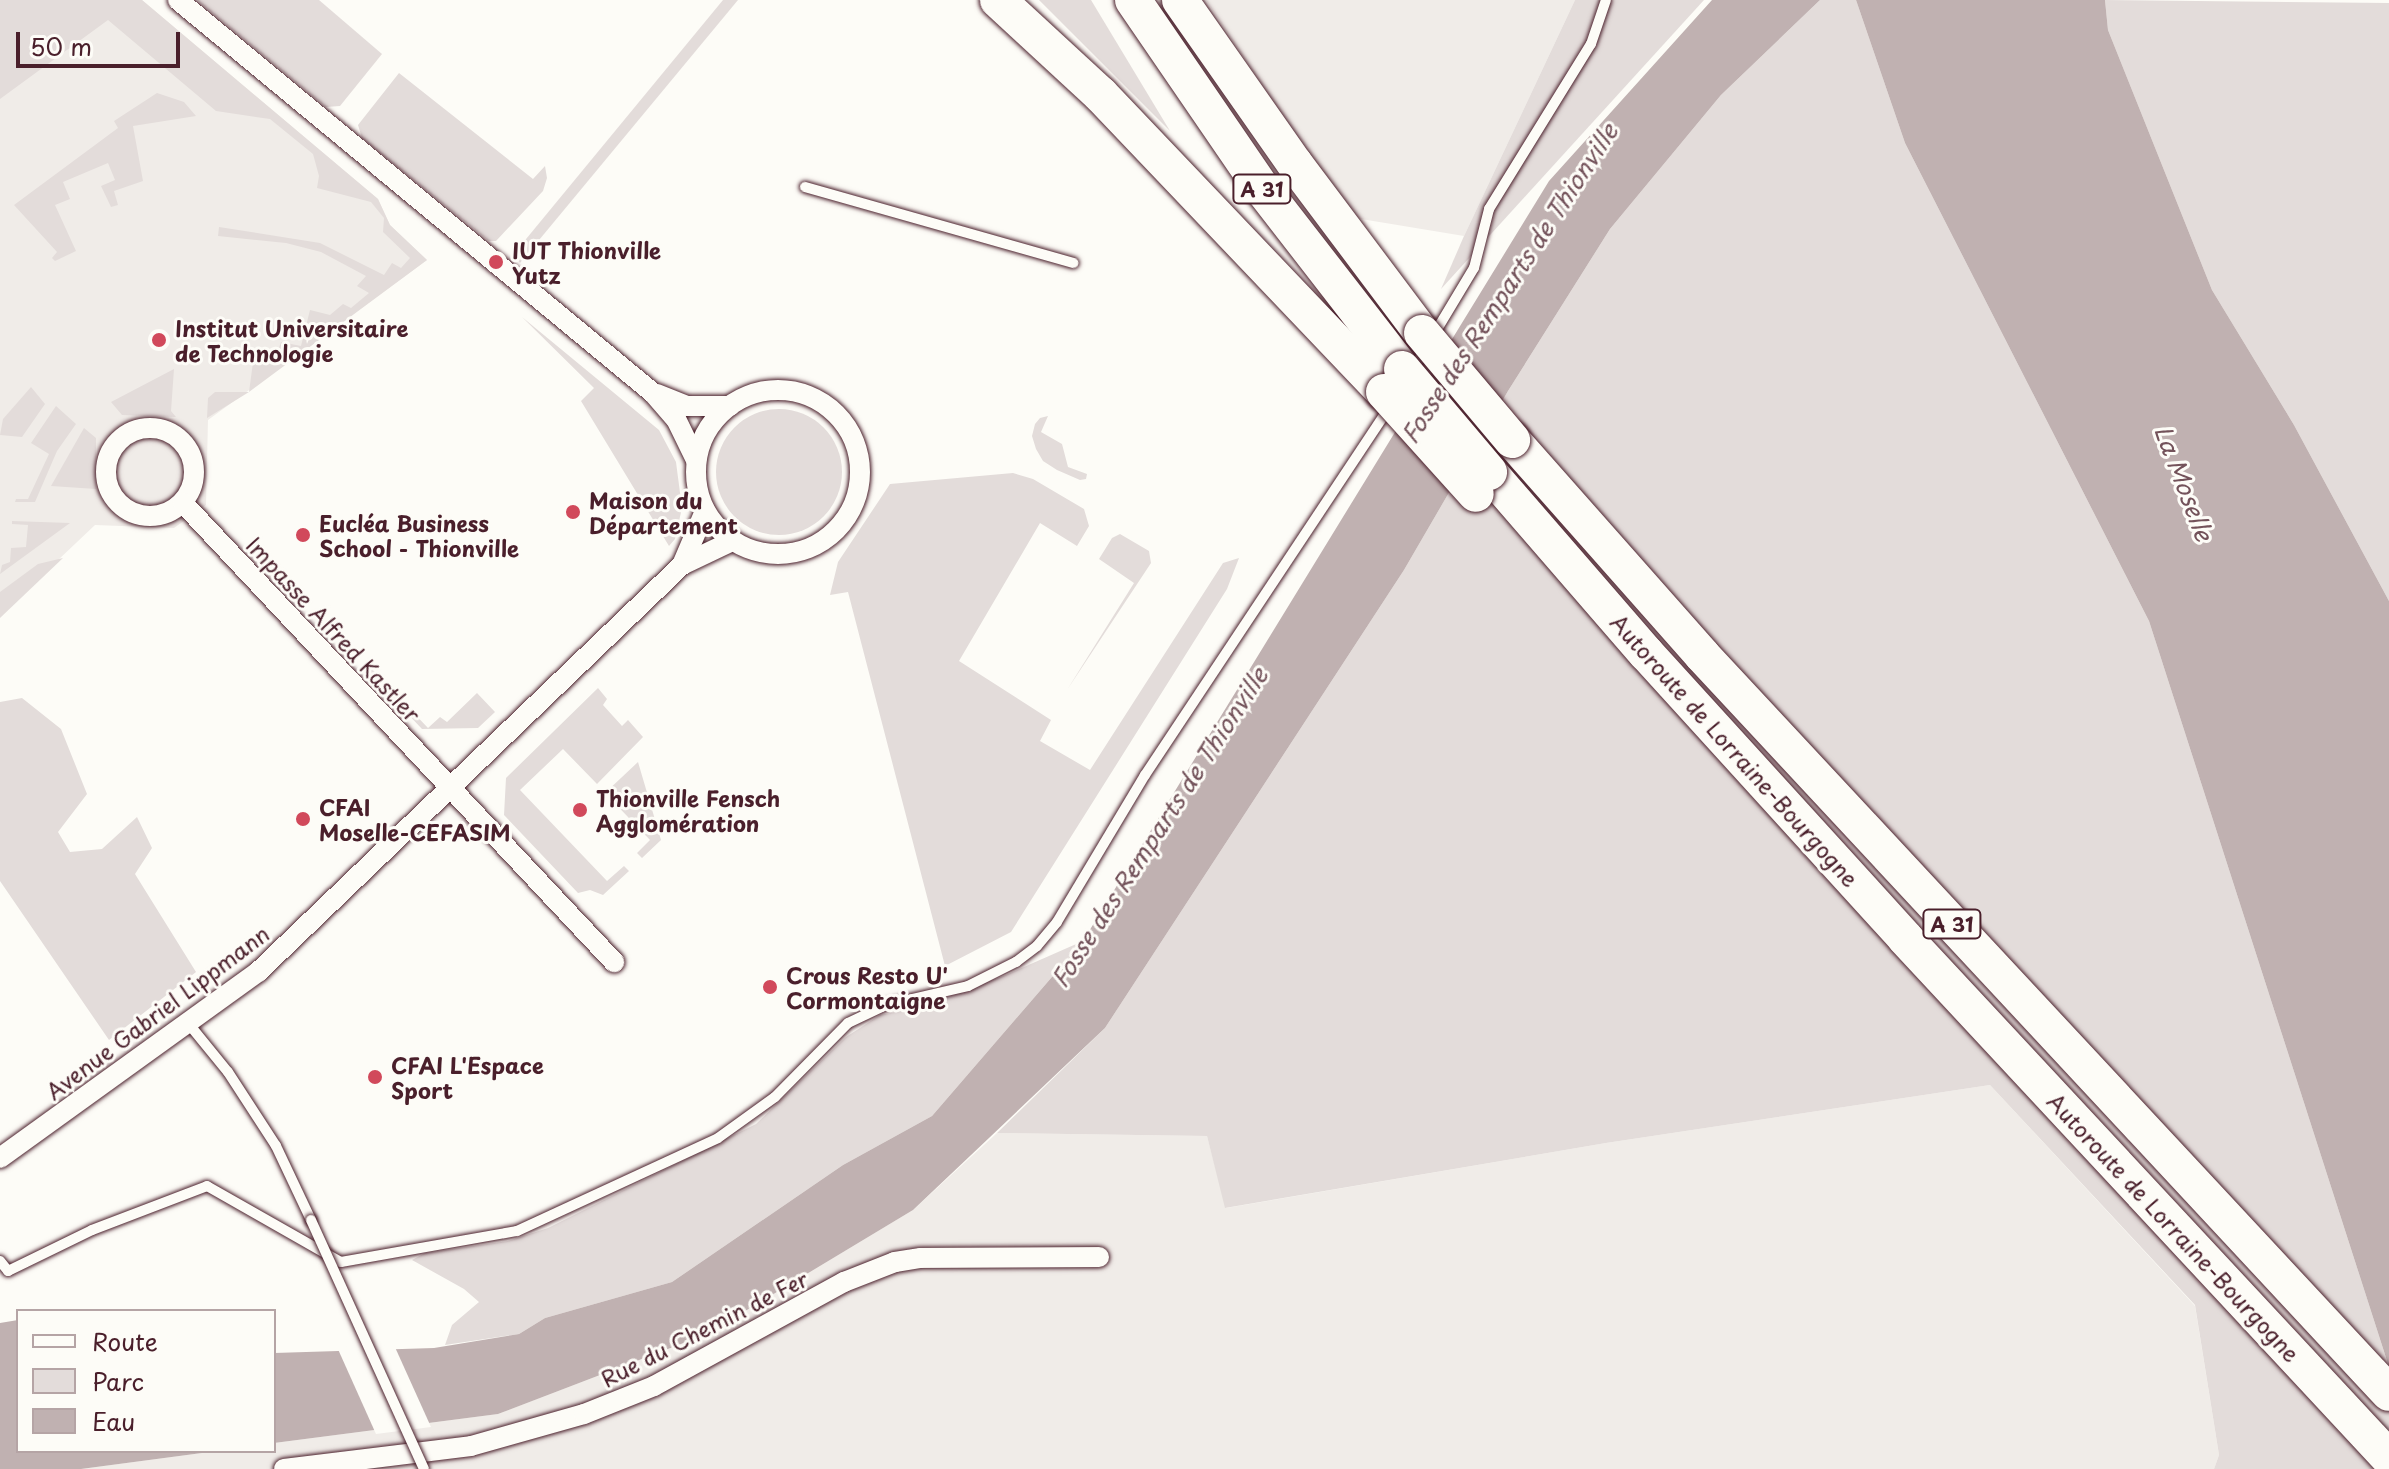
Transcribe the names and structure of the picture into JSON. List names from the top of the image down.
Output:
{
  "streets": {
    "highway": ["A 31", "Autoroute de Lorraine-Bourgogne"],
    "street": ["Impasse Alfred Kastler", "Avenue Gabriel Lippmann", "Rue du Chemin de Fer"]
  },
  "crossings": [
    ["A 31", "Autoroute de Lorraine-Bourgogne"],
    ["Impasse Alfred Kastler", "Avenue Gabriel Lippmann"]
  ],
  "water": ["Fosse des Remparts de Thionville", "La Moselle"],
  "places": [
    "IUT Thionville Yutz",
    "Institut Universitaire de Technologie",
    "Maison du Département",
    "Eucléa Business School - Thionville",
    "Thionville Fensch Agglomération",
    "CFAI Moselle-CEFASIM",
    "Crous Resto U' Cormontaigne",
    "CFAI L'Espace Sport"
  ],
  "legend": ["Route", "Parc", "Eau"],
  "scale_bar": "50 m"
}
